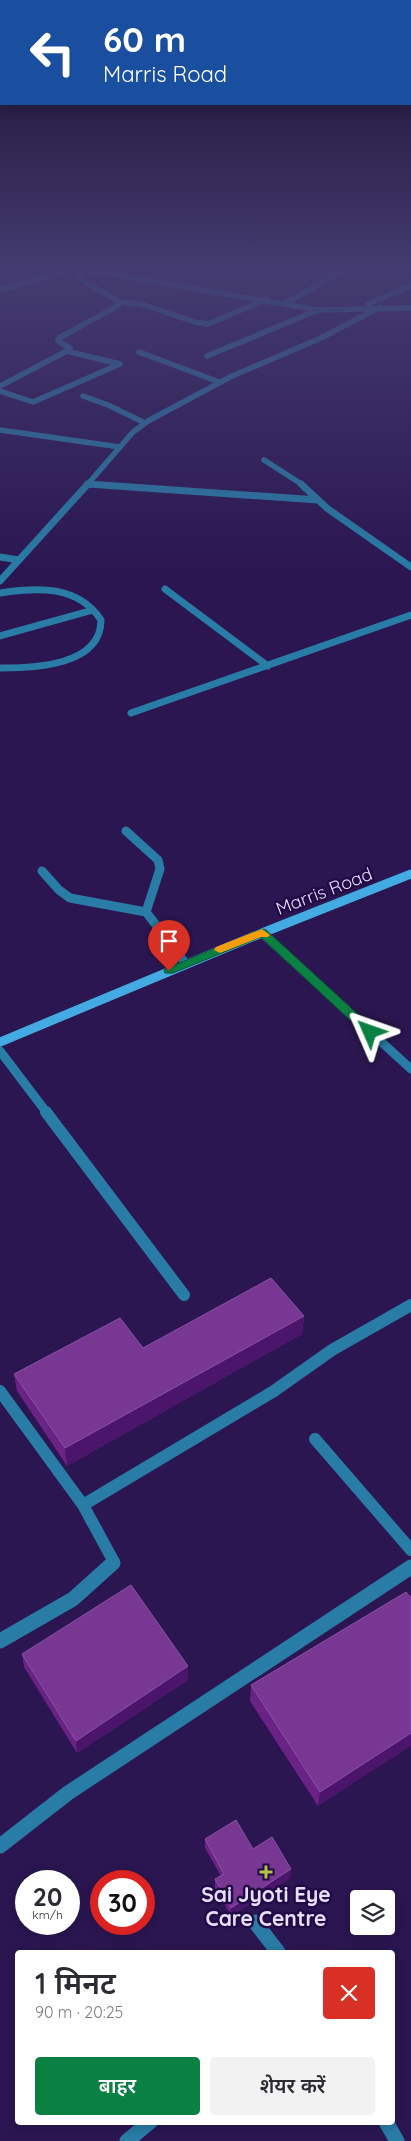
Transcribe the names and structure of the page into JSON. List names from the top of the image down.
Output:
{
  "streets": {
    "street": ["Marris Road"]
  },
  "places": {
    "health": ["Sai Jyoti Eye Care Centre"]
  },
  "page": {
    "turn": ["60 m", "Marris Road"],
    "speed": "20 km/h",
    "limit": "30",
    "heading": ["1 मिनट", "90 m · 20:25"],
    "buttons": ["बाहर", "शेयर करें"]
  }
}
